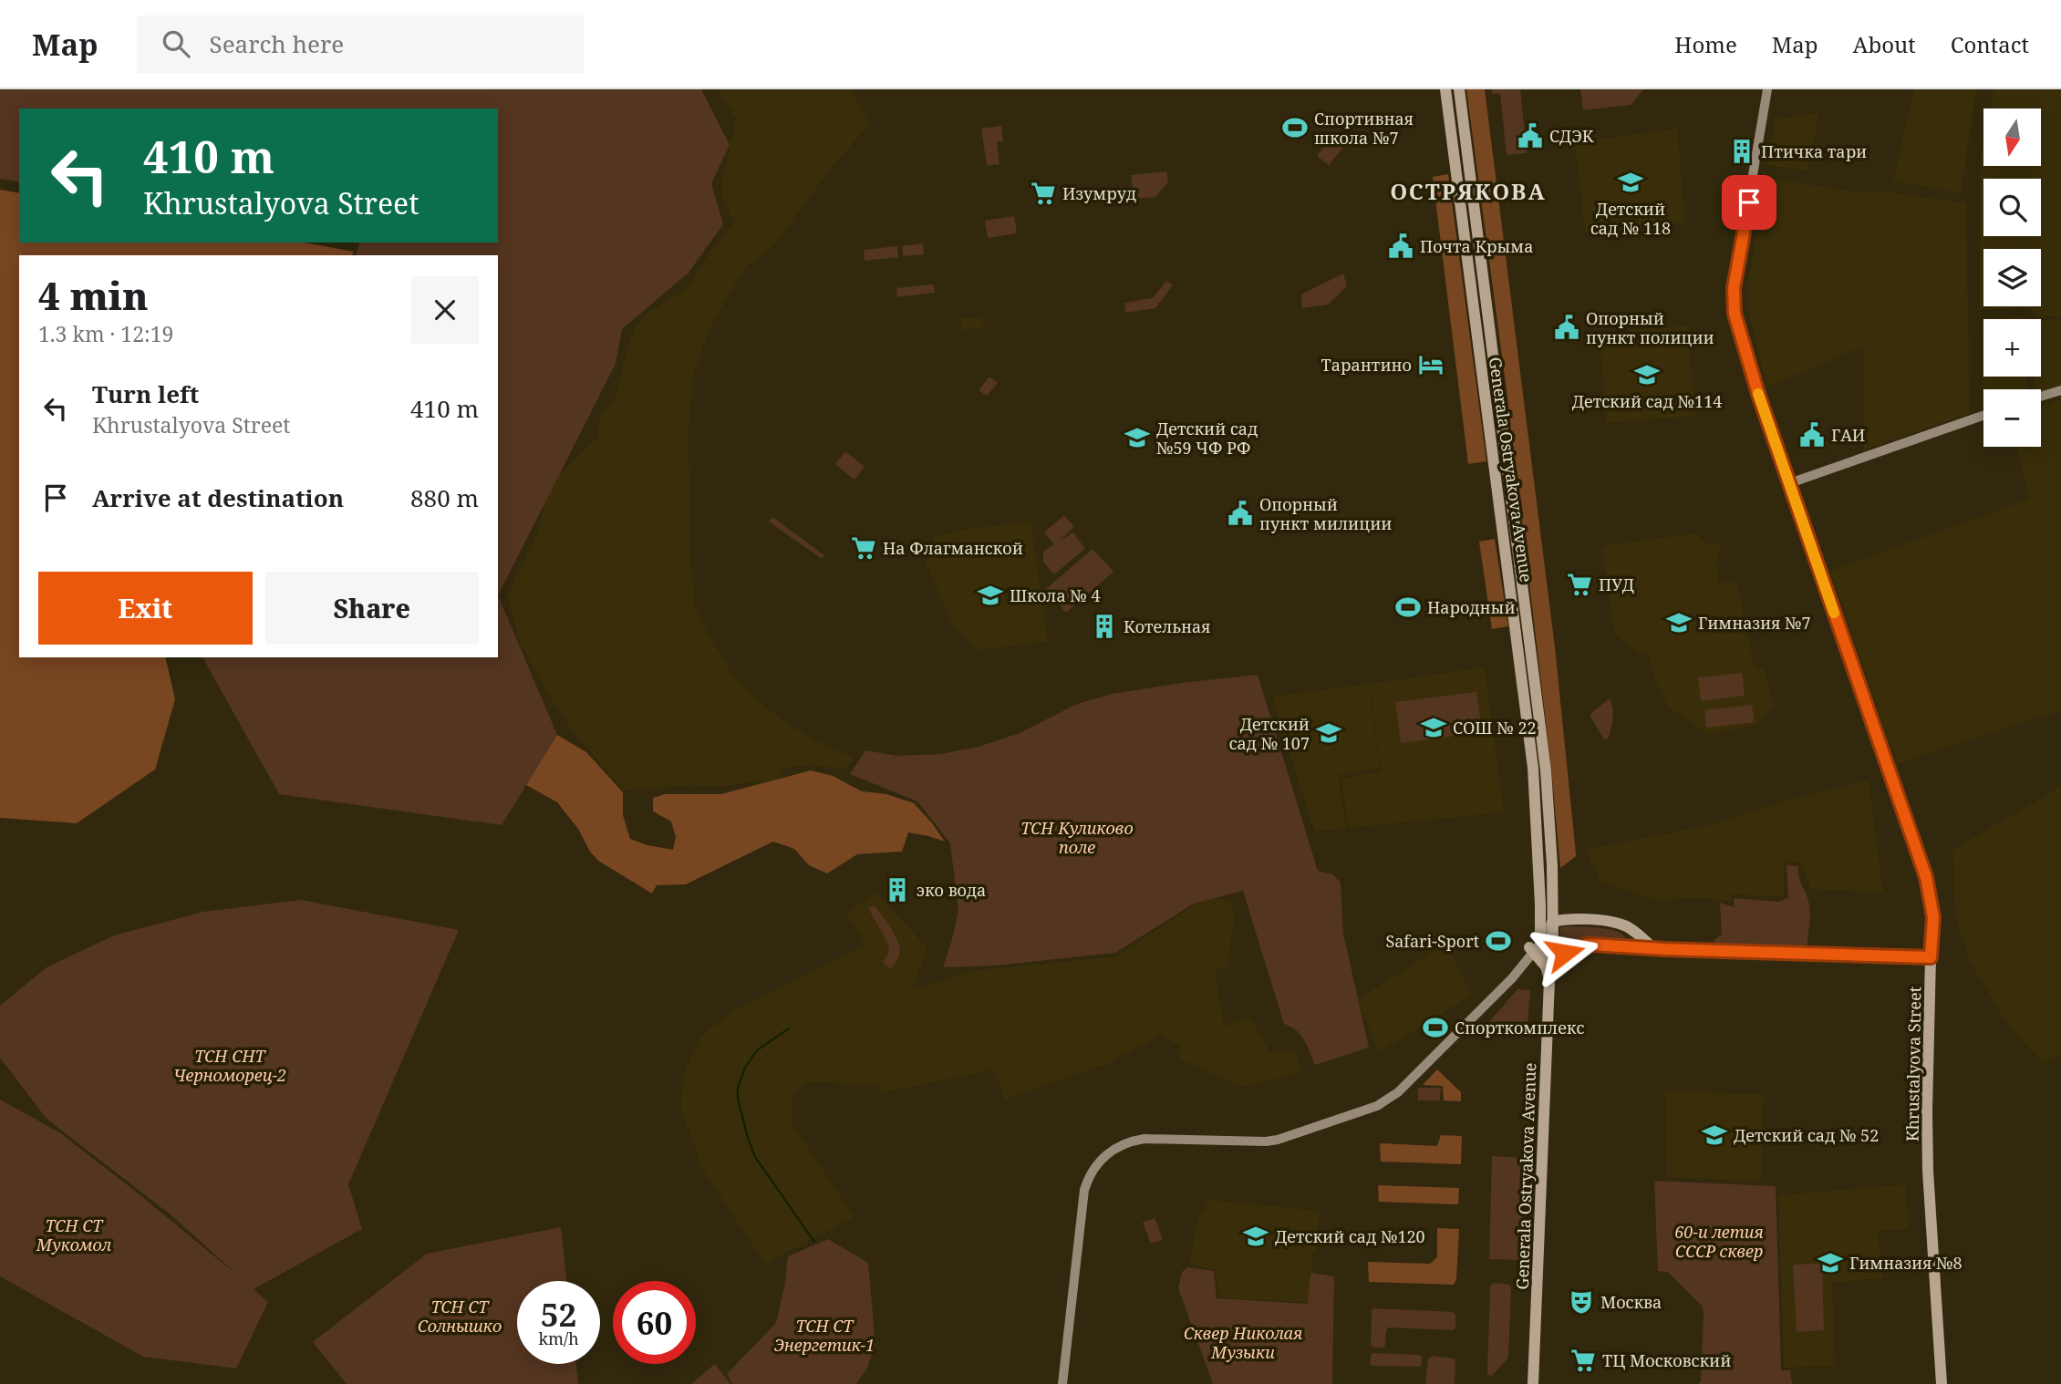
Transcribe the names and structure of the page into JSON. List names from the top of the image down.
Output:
{
  "streets": {
    "main road": ["Generala Ostryakova Avenue", "Khrustalyova Street"]
  },
  "districts": ["ОСТРЯКОВА"],
  "parks": [
    "ТСН Куликово поле",
    "ТСН СНТ Черноморец-2",
    "ТСН СТ Мукомол",
    "60-и летия СССР сквер",
    "ТСН СТ Солнышко",
    "ТСН СТ Энергетик-1",
    "Сквер Николая Музыки"
  ],
  "places": {
    "sports": [
      "Спортивная школа №7",
      "Народный",
      "Safari-Sport",
      "Спорткомплекс"
    ],
    "public building": [
      "СДЭК",
      "Почта Крыма",
      "Опорный пункт полиции",
      "ГАИ",
      "Опорный пункт милиции"
    ],
    "building": ["Птичка тари", "Котельная", "эко вода"],
    "school or university": [
      "Детский сад № 118",
      "Детский сад №114",
      "Детский сад №59 ЧФ РФ",
      "Школа № 4",
      "Гимназия №7",
      "СОШ № 22",
      "Детский сад № 107",
      "Детский сад № 52",
      "Детский сад №120",
      "Гимназия №8"
    ],
    "supermarket": [
      "Изумруд",
      "На Флагманской",
      "ПУД",
      "ТЦ Московский"
    ],
    "hotel": ["Тарантино"],
    "theatre": ["Москва"]
  },
  "north": "bottom",
  "page": {
    "header": "Map",
    "search": "Search here",
    "nav": [
      "Home",
      "Map",
      "About",
      "Contact"
    ],
    "map_buttons": ["+", "−"],
    "turn": ["410 m", "Khrustalyova Street"],
    "heading": ["4 min", "1.3 km · 12:19"],
    "list": [
      {
        "name": "Turn left",
        "note": "Khrustalyova Street",
        "value": "410 m"
      },
      {
        "name": "Arrive at destination",
        "value": "880 m"
      }
    ],
    "buttons": ["Exit", "Share"],
    "speed": "52 km/h",
    "limit": "60"
  }
}
